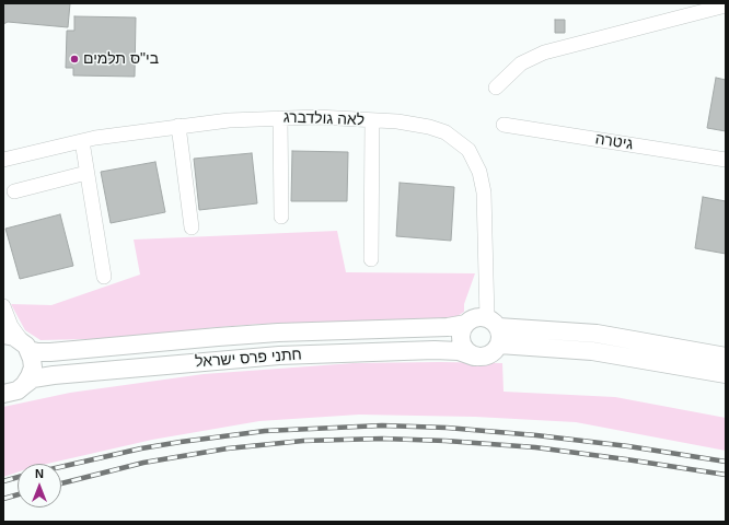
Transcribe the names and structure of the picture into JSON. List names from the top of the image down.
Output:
{
  "streets": {
    "main road": ["חתני פרס ישראל"],
    "street": ["לאה גולדברג", "גיטרה"]
  },
  "crossings": [
    ["לאה גולדברג", "חתני פרס ישראל"]
  ],
  "places": ["בי\"ס תלמים"],
  "north": "top"
}
